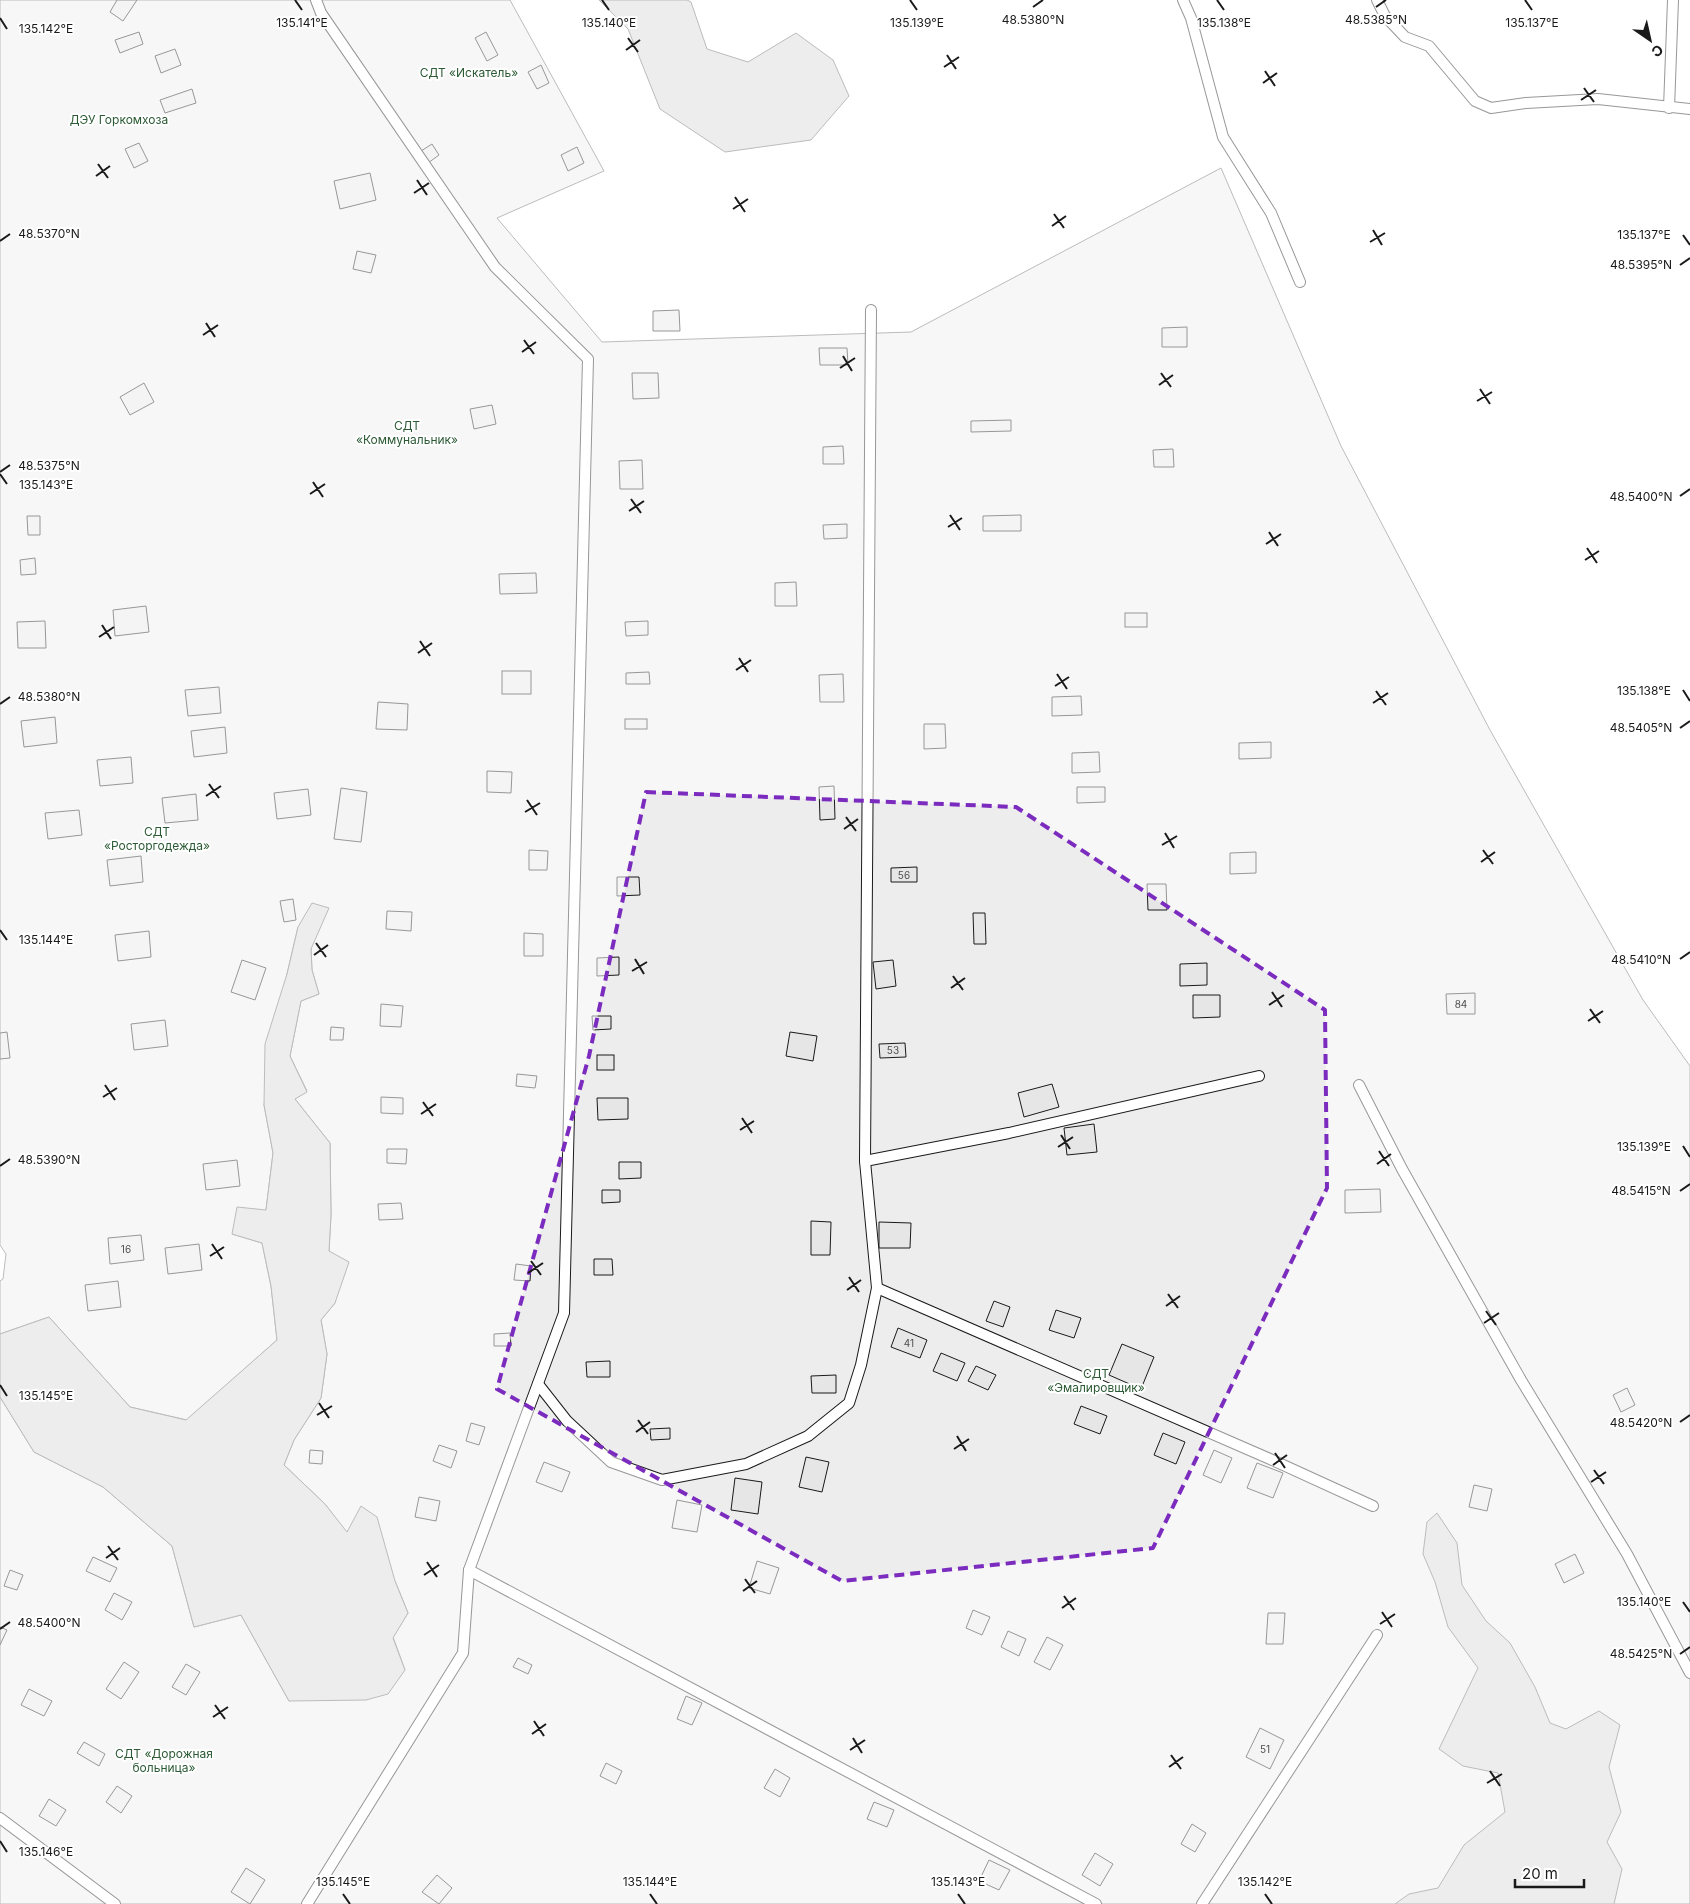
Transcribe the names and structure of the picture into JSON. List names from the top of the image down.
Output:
{
  "parks": [
    "СДТ «Искатель»",
    "ДЭУ Горкомхоза",
    "СДТ «Коммунальник»",
    "СДТ «Росторгодежда»",
    "СДТ «Эмалировщик»",
    "СДТ «Дорожная больница»"
  ],
  "house_numbers": [
    "56",
    "84",
    "53",
    "16",
    "41",
    "51"
  ],
  "scale_bar": "20 m",
  "north": "bottom right",
  "coordinates": [
    "48.5380°N",
    "48.5385°N",
    "135.141°E",
    "135.140°E",
    "135.137°E",
    "135.139°E",
    "135.138°E",
    "135.142°E",
    "48.5370°N",
    "48.5395°N",
    "48.5375°N",
    "135.143°E",
    "48.5400°N",
    "48.5405°N",
    "135.144°E",
    "48.5410°N",
    "48.5390°N",
    "48.5415°N",
    "135.145°E",
    "48.5420°N",
    "48.5425°N",
    "135.146°E"
  ]
}
